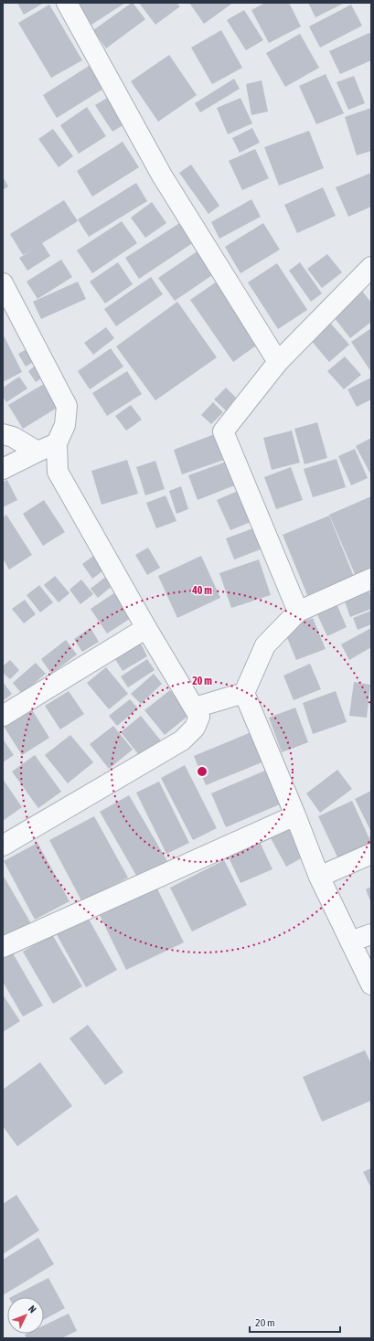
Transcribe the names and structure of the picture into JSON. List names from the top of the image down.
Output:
{
  "scale_bar": "20 m",
  "north": "top right",
  "rings": ["40 m", "20 m"]
}
